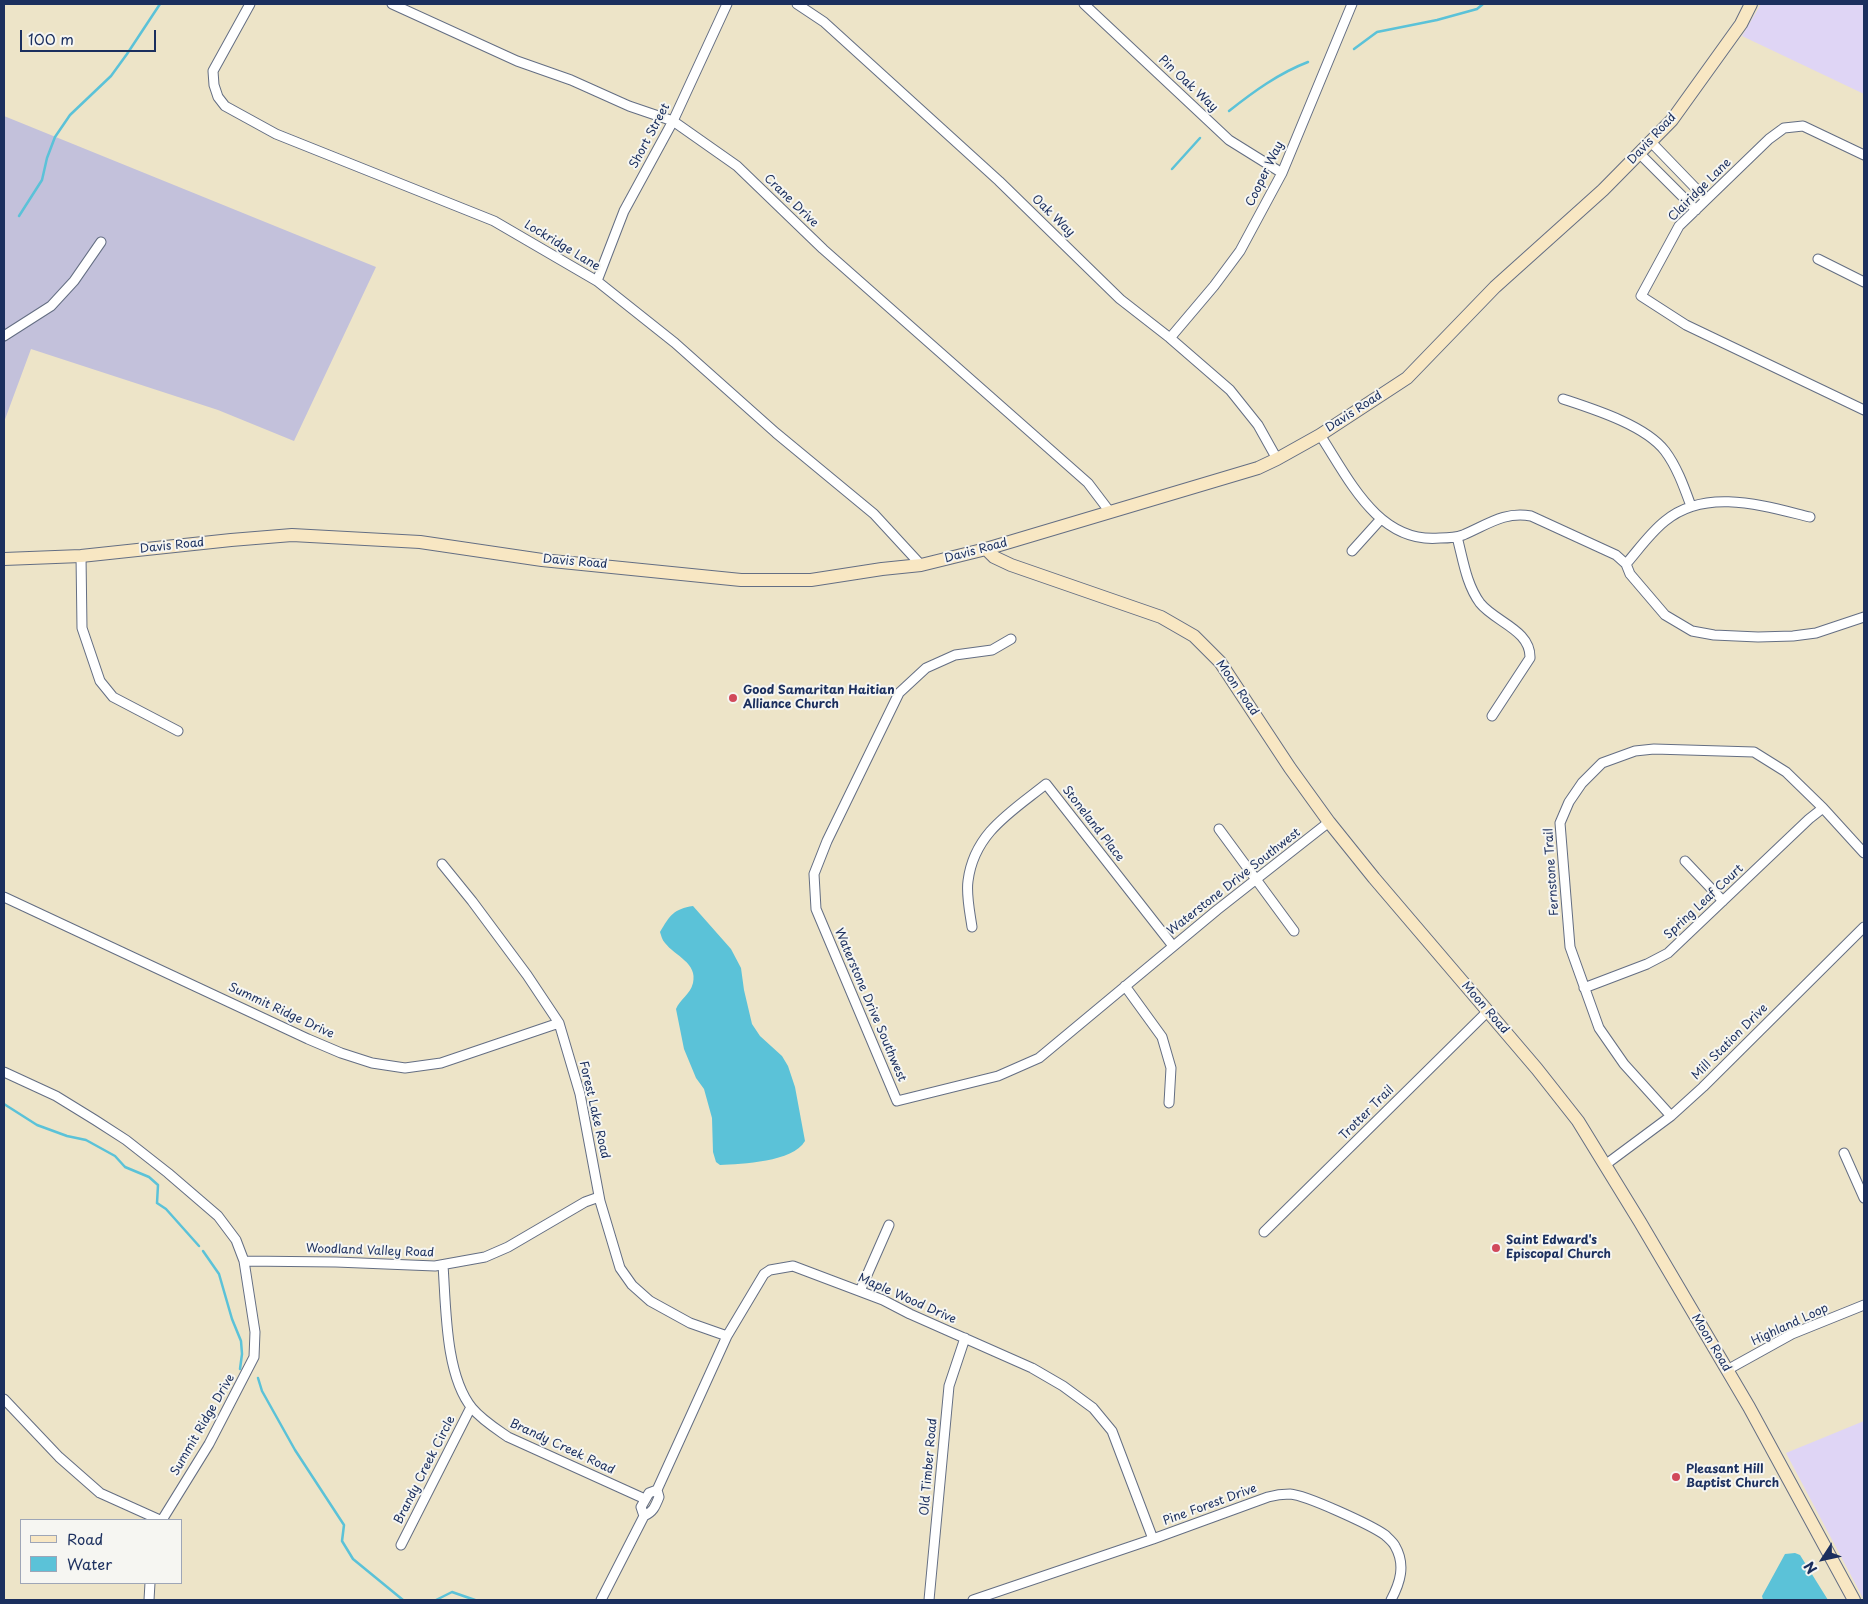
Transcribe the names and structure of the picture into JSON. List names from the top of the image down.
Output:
{
  "streets": {
    "street": [
      "Pin Oak Way",
      "Short Street",
      "Davis Road",
      "Cooper Way",
      "Clairidge Lane",
      "Crane Drive",
      "Oak Way",
      "Lockridge Lane",
      "Moon Road",
      "Stoneland Place",
      "Fernstone Trail",
      "Waterstone Drive Southwest",
      "Spring Leaf Court",
      "Summit Ridge Drive",
      "Mill Station Drive",
      "Forest Lake Road",
      "Trotter Trail",
      "Woodland Valley Road",
      "Maple Wood Drive",
      "Highland Loop",
      "Brandy Creek Road",
      "Old Timber Road",
      "Brandy Creek Circle",
      "Pine Forest Drive"
    ]
  },
  "crossings": [
    ["Pin Oak Way", "Cooper Way"],
    ["Short Street", "Crane Drive"],
    ["Short Street", "Lockridge Lane"],
    ["Davis Road", "Crane Drive"],
    ["Davis Road", "Oak Way"],
    ["Davis Road", "Lockridge Lane"],
    ["Davis Road", "Moon Road"],
    ["Cooper Way", "Oak Way"],
    ["Moon Road", "Waterstone Drive Southwest"],
    ["Moon Road", "Mill Station Drive"],
    ["Moon Road", "Trotter Trail"],
    ["Moon Road", "Highland Loop"],
    ["Stoneland Place", "Waterstone Drive Southwest"],
    ["Fernstone Trail", "Spring Leaf Court"],
    ["Fernstone Trail", "Mill Station Drive"],
    ["Summit Ridge Drive", "Forest Lake Road"],
    ["Summit Ridge Drive", "Woodland Valley Road"],
    ["Forest Lake Road", "Woodland Valley Road"],
    ["Forest Lake Road", "Maple Wood Drive"],
    ["Woodland Valley Road", "Brandy Creek Road"],
    ["Maple Wood Drive", "Brandy Creek Road"],
    ["Maple Wood Drive", "Old Timber Road"],
    ["Maple Wood Drive", "Pine Forest Drive"],
    ["Brandy Creek Road", "Brandy Creek Circle"]
  ],
  "places": ["Good Samaritan Haitian Alliance Church", "Saint Edward's Episcopal Church", "Pleasant Hill Baptist Church"],
  "legend": ["Road", "Water"],
  "scale_bar": "100 m",
  "north": "bottom left"
}
